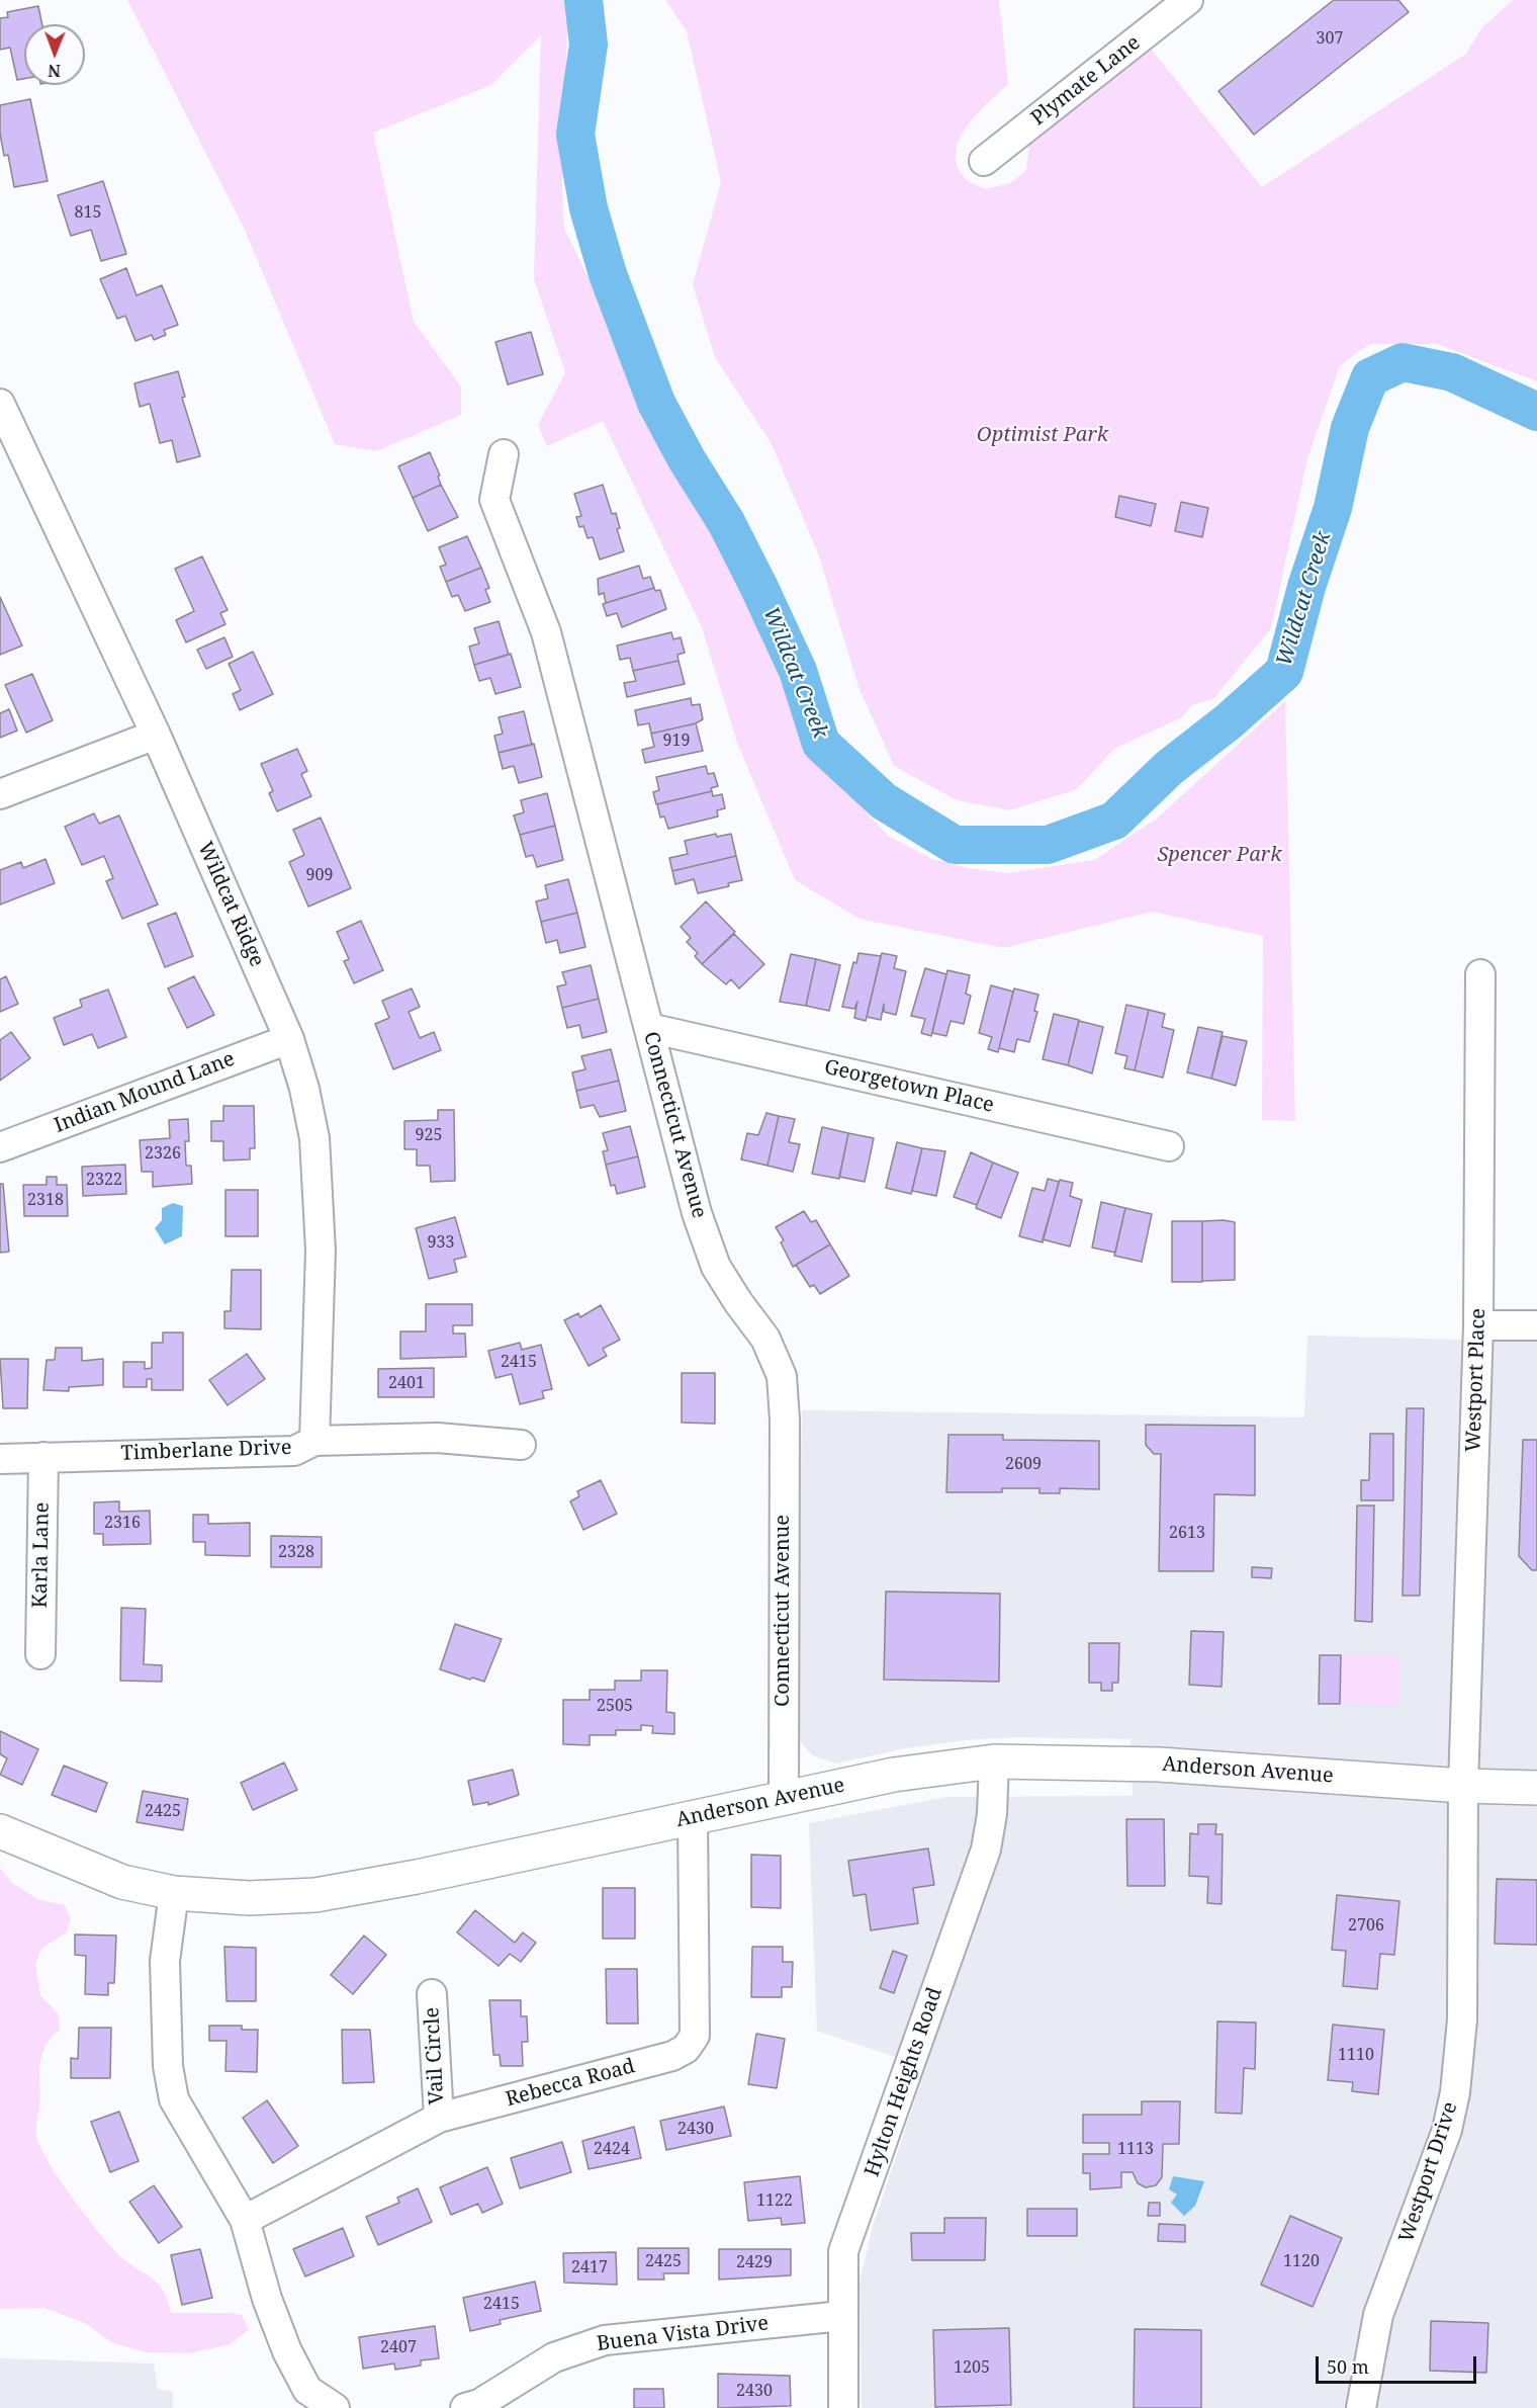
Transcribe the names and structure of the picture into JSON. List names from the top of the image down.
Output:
{
  "streets": {
    "main road": ["Anderson Avenue"],
    "street": [
      "Plymate Lane",
      "Wildcat Ridge",
      "Georgetown Place",
      "Indian Mound Lane",
      "Connecticut Avenue",
      "Westport Place",
      "Timberlane Drive",
      "Karla Lane",
      "Vail Circle",
      "Hylton Heights Road",
      "Rebecca Road",
      "Westport Drive",
      "Buena Vista Drive"
    ]
  },
  "crossings": [
    ["Wildcat Ridge", "Indian Mound Lane"],
    ["Wildcat Ridge", "Timberlane Drive"],
    ["Georgetown Place", "Connecticut Avenue"],
    ["Connecticut Avenue", "Anderson Avenue"],
    ["Westport Place", "Anderson Avenue"],
    ["Westport Place", "Westport Drive"],
    ["Timberlane Drive", "Karla Lane"],
    ["Anderson Avenue", "Hylton Heights Road"],
    ["Anderson Avenue", "Rebecca Road"],
    ["Anderson Avenue", "Westport Drive"],
    ["Vail Circle", "Rebecca Road"],
    ["Hylton Heights Road", "Buena Vista Drive"]
  ],
  "water": ["Wildcat Creek"],
  "parks": ["Optimist Park", "Spencer Park"],
  "house_numbers": [
    "307",
    "815",
    "919",
    "909",
    "925",
    "2326",
    "2322",
    "2318",
    "933",
    "2415",
    "2401",
    "2609",
    "2316",
    "2613",
    "2328",
    "2505",
    "2425",
    "2706",
    "1110",
    "2430",
    "2424",
    "1113",
    "1122",
    "2425",
    "1120",
    "2429",
    "2417",
    "2415",
    "2407",
    "1205",
    "2430"
  ],
  "scale_bar": "50 m",
  "north": "bottom"
}
